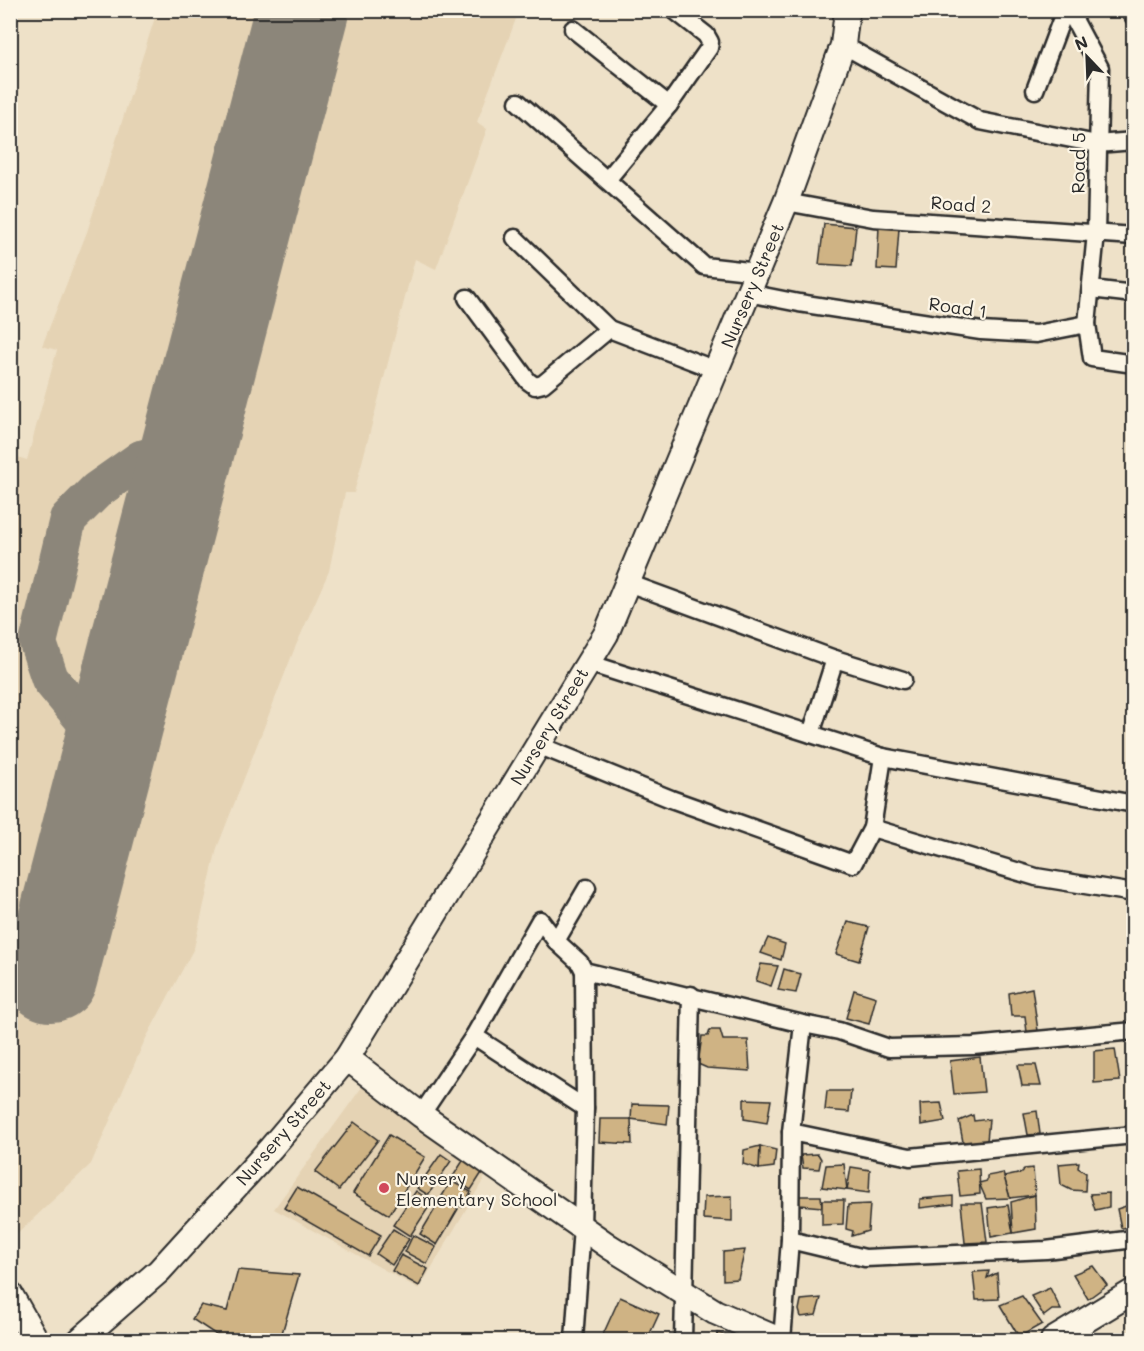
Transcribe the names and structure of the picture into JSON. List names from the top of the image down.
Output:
{
  "streets": {
    "main road": ["Nursery Street"],
    "street": ["Road 5", "Road 2", "Road 1"]
  },
  "crossings": [
    ["Road 5", "Road 2"],
    ["Road 5", "Road 1"],
    ["Road 2", "Nursery Street"],
    ["Nursery Street", "Road 1"]
  ],
  "places": ["Nursery Elementary School"],
  "north": "top left"
}
